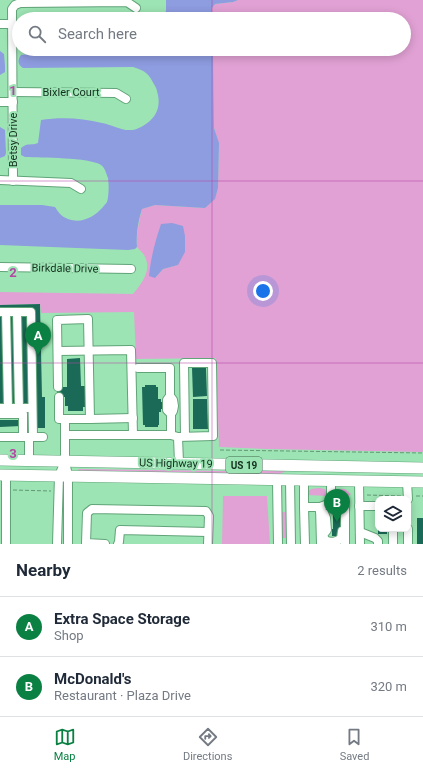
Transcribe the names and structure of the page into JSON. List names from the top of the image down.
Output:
{
  "streets": {
    "highway": ["US Highway 19", "US 19"],
    "street": ["Bixler Court", "Betsy Drive", "Birkdale Drive"]
  },
  "crossings": [
    ["Bixler Court", "Betsy Drive"]
  ],
  "page": {
    "search": "Search here",
    "pins": ["A", "B"],
    "heading": ["Nearby", "2 results"],
    "list": [
      {
        "mark": "A",
        "name": "Extra Space Storage",
        "note": "Shop",
        "value": "310 m"
      },
      {
        "mark": "B",
        "name": "McDonald's",
        "note": "Restaurant · Plaza Drive",
        "value": "320 m"
      }
    ],
    "nav": ["Map", "Directions", "Saved"]
  },
  "grid": {
    "rows": ["1", "2", "3"]
  }
}
